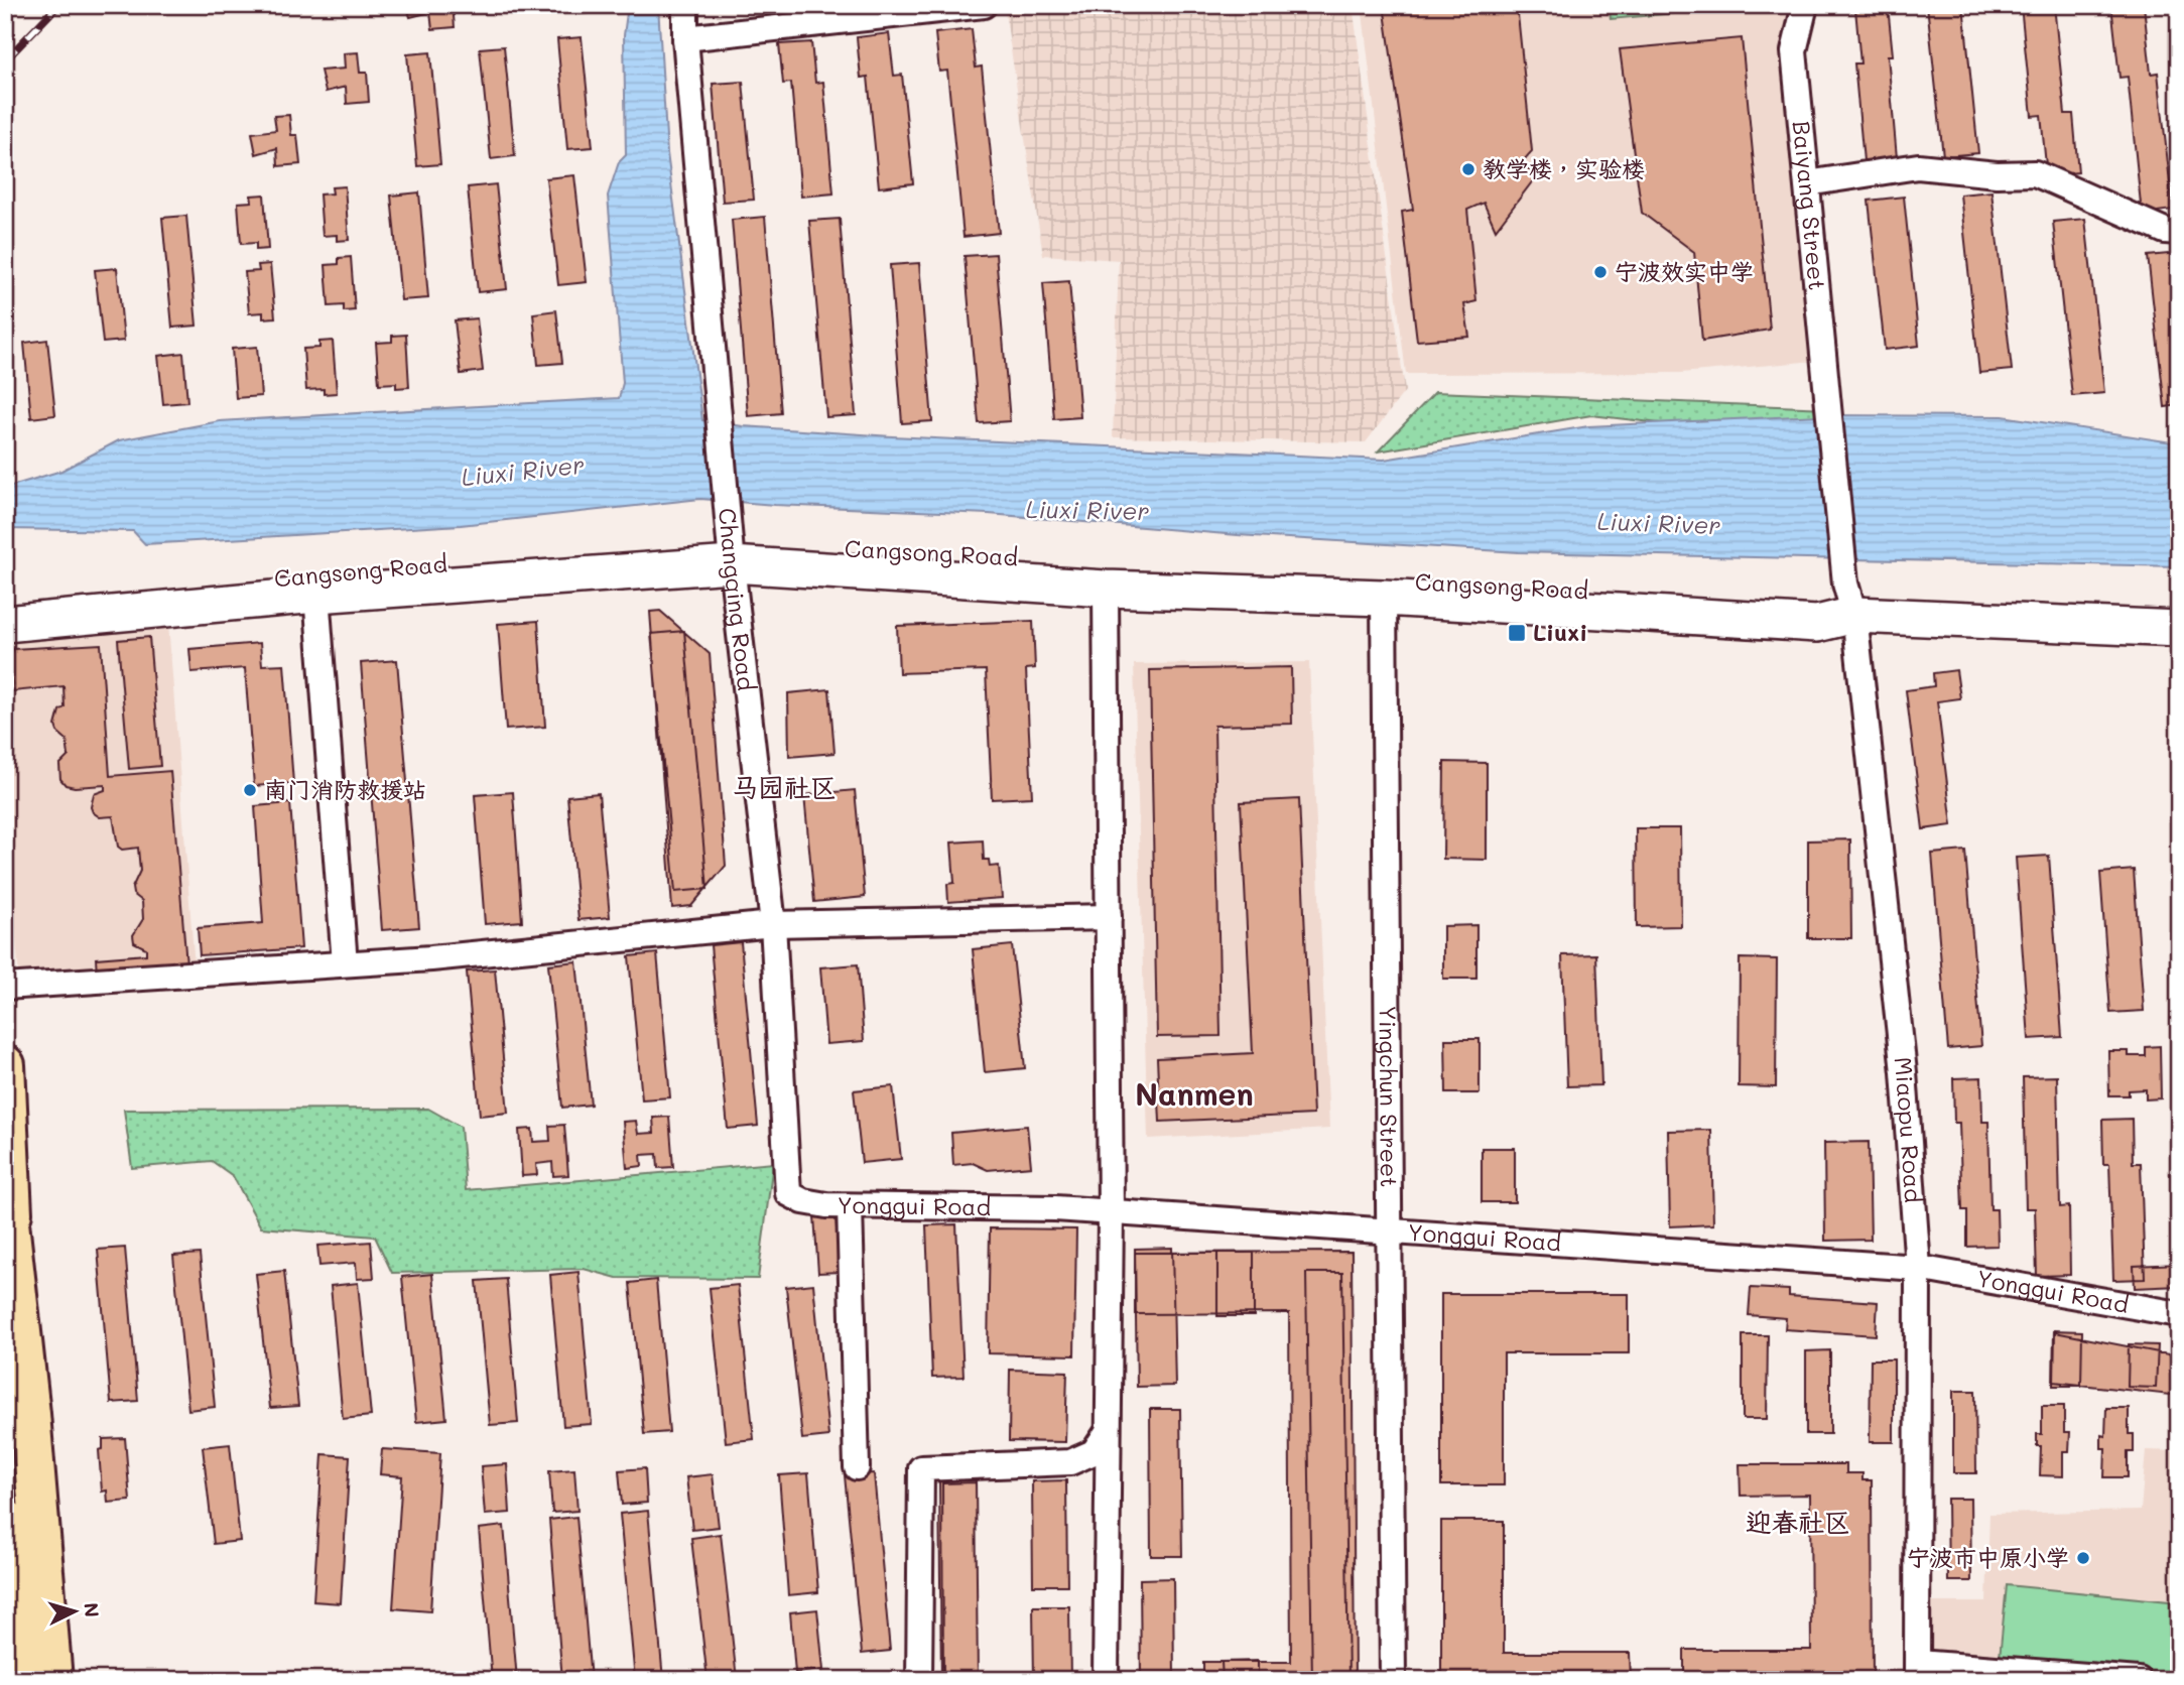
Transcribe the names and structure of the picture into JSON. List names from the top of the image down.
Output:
{
  "streets": {
    "main road": ["Cangsong Road"],
    "street": [
      "Baiyang Street",
      "Changqing Road",
      "Yingchun Street",
      "Miaopu Road",
      "Yonggui Road"
    ]
  },
  "crossings": [
    ["Baiyang Street", "Cangsong Road"],
    ["Baiyang Street", "Miaopu Road"],
    ["Cangsong Road", "Changqing Road"],
    ["Cangsong Road", "Yingchun Street"],
    ["Cangsong Road", "Miaopu Road"],
    ["Changqing Road", "Yonggui Road"],
    ["Yingchun Street", "Yonggui Road"],
    ["Miaopu Road", "Yonggui Road"]
  ],
  "districts": ["马园社区", "Nanmen", "迎春社区"],
  "water": ["Liuxi River"],
  "places": {
    "other": [
      "教学楼，实验楼",
      "宁波效实中学",
      "南门消防救援站",
      "宁波市中原小学"
    ],
    "transit": ["Liuxi"]
  },
  "north": "right"
}
